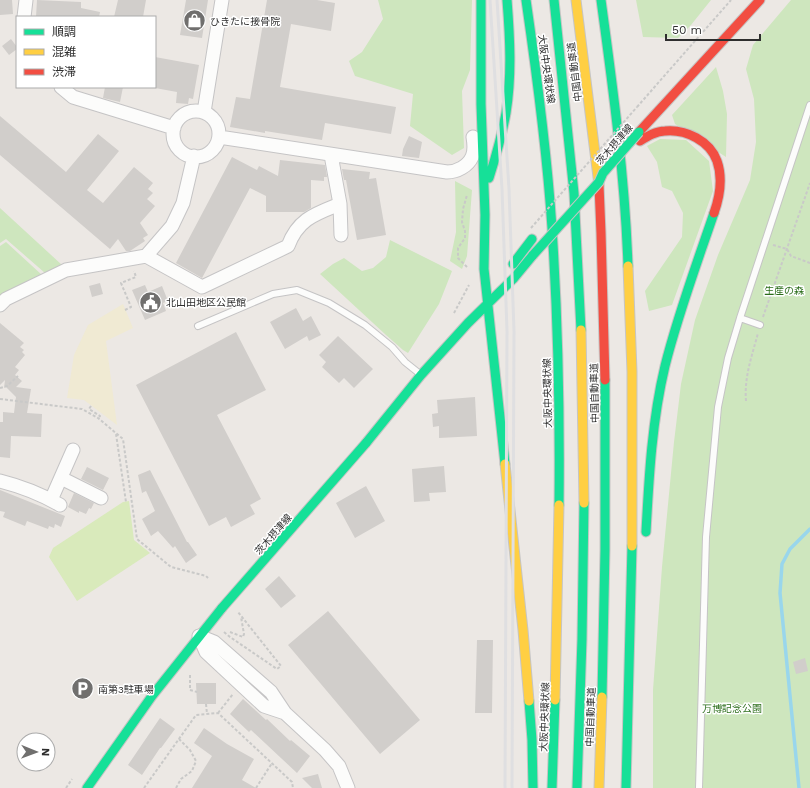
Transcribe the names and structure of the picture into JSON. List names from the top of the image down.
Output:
{
  "streets": {
    "main road": ["大阪中央環状線", "中国自動車道", "茨木摂津線"]
  },
  "parks": ["生産の森", "万博記念公園"],
  "places": {
    "shop": ["ひきたに接骨院"],
    "public building": ["北山田地区公民館"],
    "parking": ["南第3駐車場"]
  },
  "legend": ["順調", "混雑", "渋滞"],
  "scale_bar": "50 m",
  "north": "right"
}
